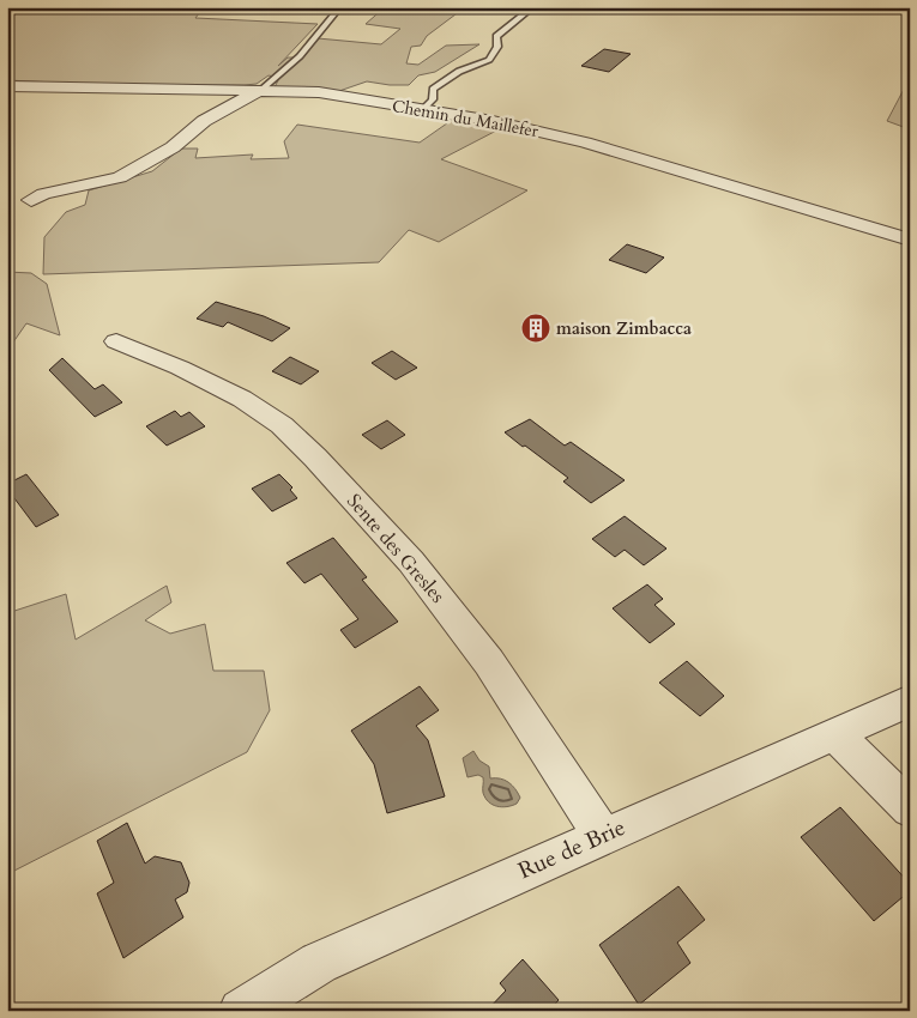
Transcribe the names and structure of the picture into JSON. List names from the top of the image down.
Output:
{
  "streets": {
    "street": ["Chemin du Maillefer", "Sente des Gresles", "Rue de Brie"]
  },
  "crossings": [
    ["Sente des Gresles", "Rue de Brie"]
  ],
  "places": {
    "building": ["maison Zimbacca"]
  }
}
